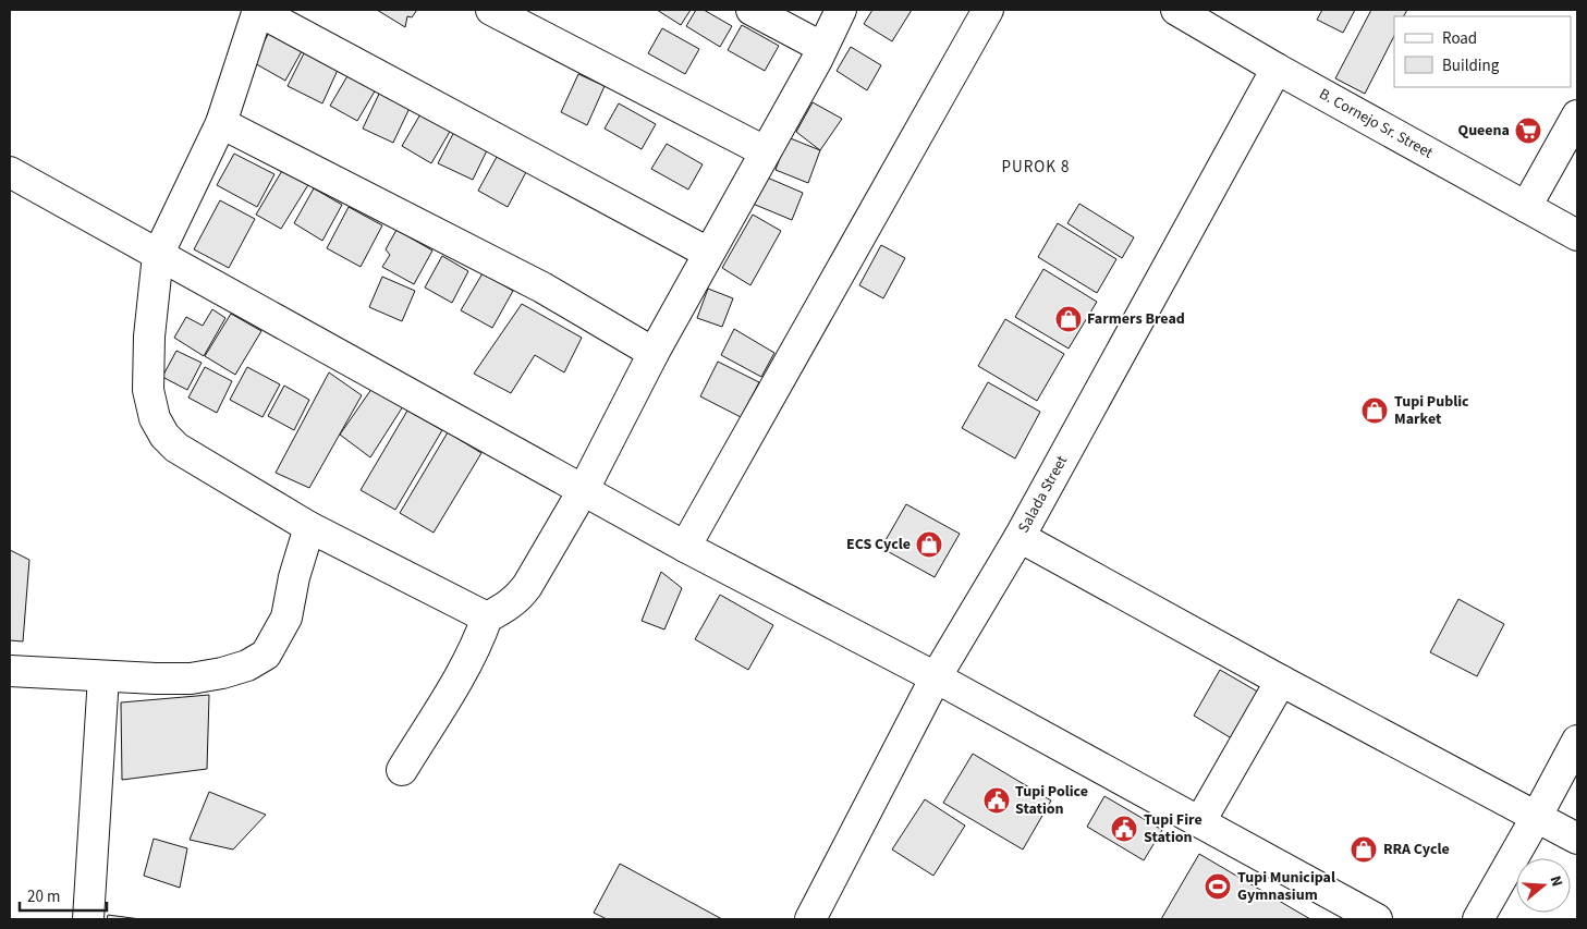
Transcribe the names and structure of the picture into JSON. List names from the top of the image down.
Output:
{
  "streets": {
    "street": ["B. Cornejo Sr. Street", "Salada Street"]
  },
  "crossings": [
    ["B. Cornejo Sr. Street", "Salada Street"]
  ],
  "districts": ["PUROK 8"],
  "places": {
    "supermarket": ["Queena"],
    "shop": [
      "Farmers Bread",
      "Tupi Public Market",
      "ECS Cycle",
      "RRA Cycle"
    ],
    "public building": ["Tupi Police Station", "Tupi Fire Station"],
    "sports": ["Tupi Municipal Gymnasium"]
  },
  "legend": ["Road", "Building"],
  "scale_bar": "20 m",
  "north": "right"
}
